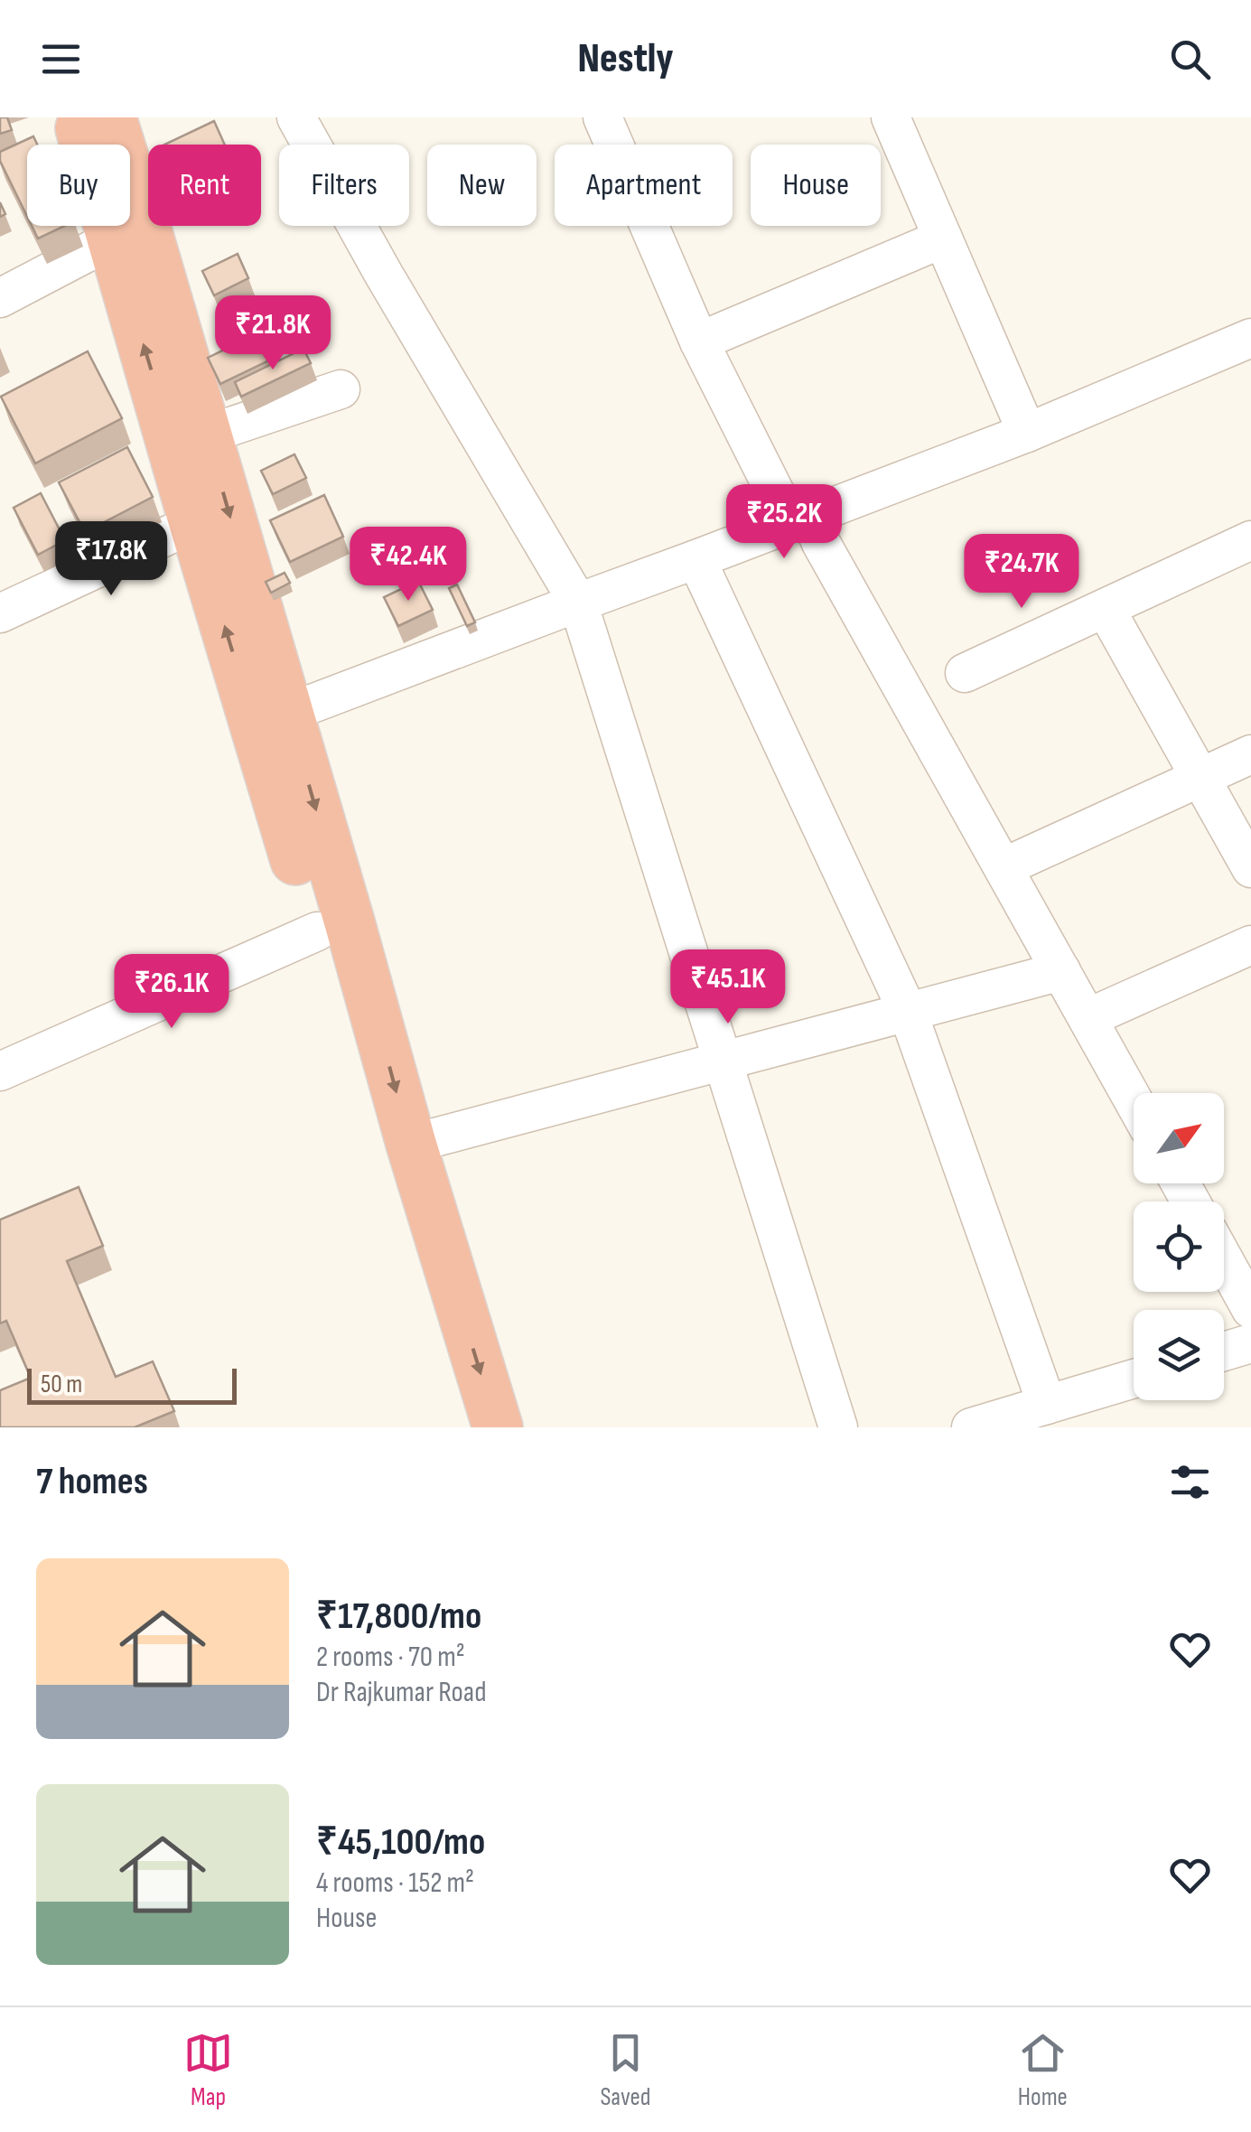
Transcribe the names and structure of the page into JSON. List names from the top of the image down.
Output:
{
  "scale_bar": "50 m",
  "north": "top right",
  "page": {
    "header": "Nestly",
    "chip": [
      "Buy",
      "Rent",
      "Filters",
      "New",
      "Apartment",
      "House"
    ],
    "price": [
      "₹21.8K",
      "₹25.2K",
      "₹17.8K",
      "₹42.4K",
      "₹24.7K",
      "₹45.1K",
      "₹26.1K"
    ],
    "scale": "50 m",
    "heading": "7 homes",
    "list": [
      {
        "name": "₹17,800/mo",
        "note": "2 rooms · 70 m² · Dr Rajkumar Road"
      },
      {
        "name": "₹45,100/mo",
        "note": "4 rooms · 152 m² · House"
      }
    ],
    "tabs": ["Map", "Saved", "Home"]
  }
}
